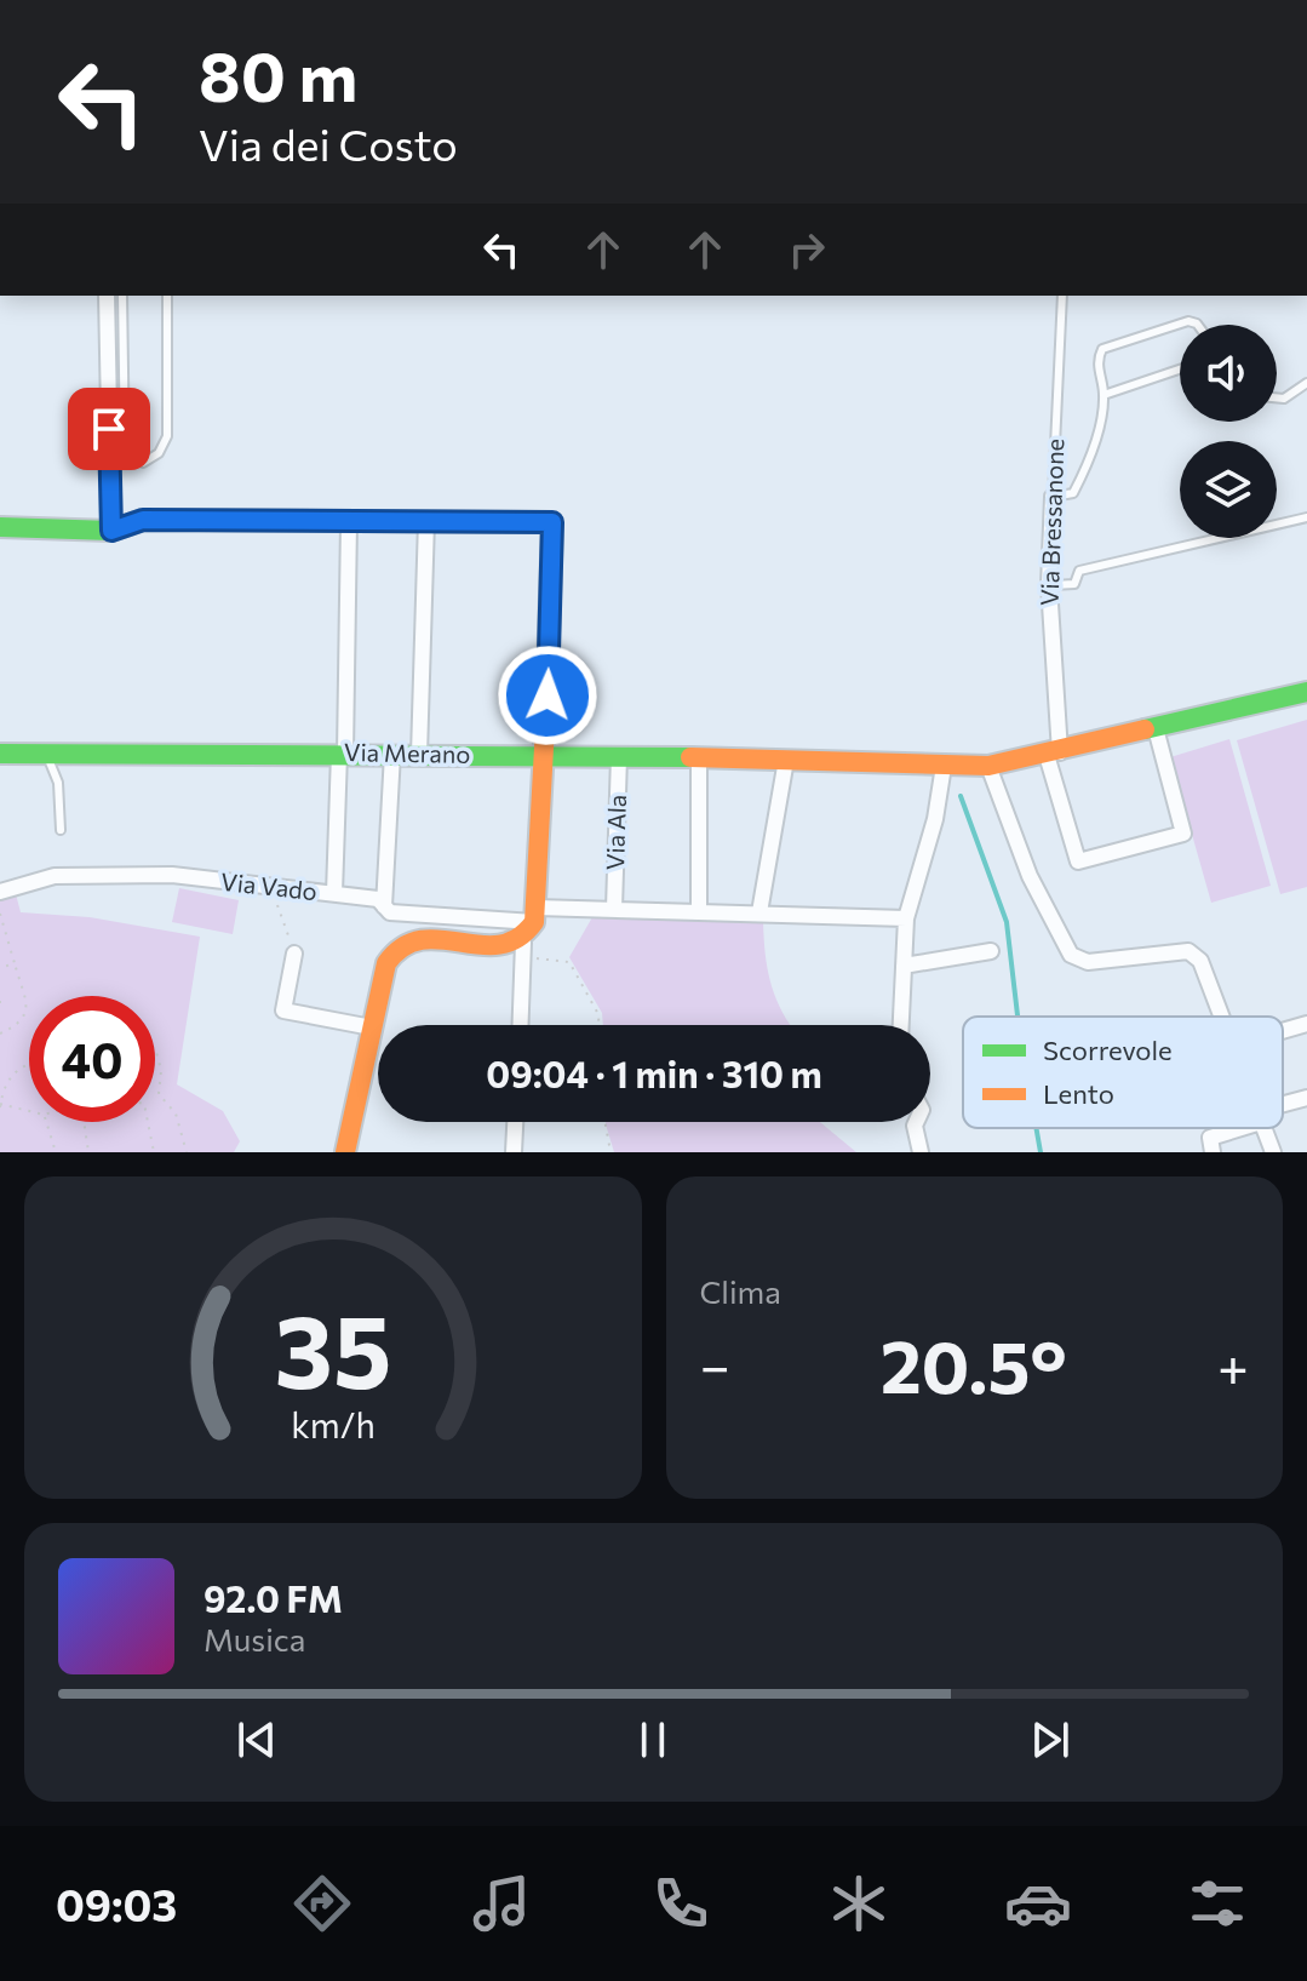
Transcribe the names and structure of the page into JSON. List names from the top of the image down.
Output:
{
  "streets": {
    "street": [
      "Via Bressanone",
      "Via Merano",
      "Via Ala",
      "Via Vado"
    ]
  },
  "crossings": [
    ["Via Bressanone", "Via Merano"],
    ["Via Merano", "Via Ala"],
    ["Via Ala", "Via Vado"]
  ],
  "legend": ["Scorrevole", "Lento"],
  "page": {
    "turn": ["80 m", "Via dei Costo"],
    "limit": "40",
    "trip": "09:04 · 1 min · 310 m",
    "tile": "Clima",
    "heat": ["−", "20.5°", "+"],
    "song": ["92.0 FM", "Musica"],
    "tabs": "09:03",
    "gauge": ["35", "km/h"]
  }
}
